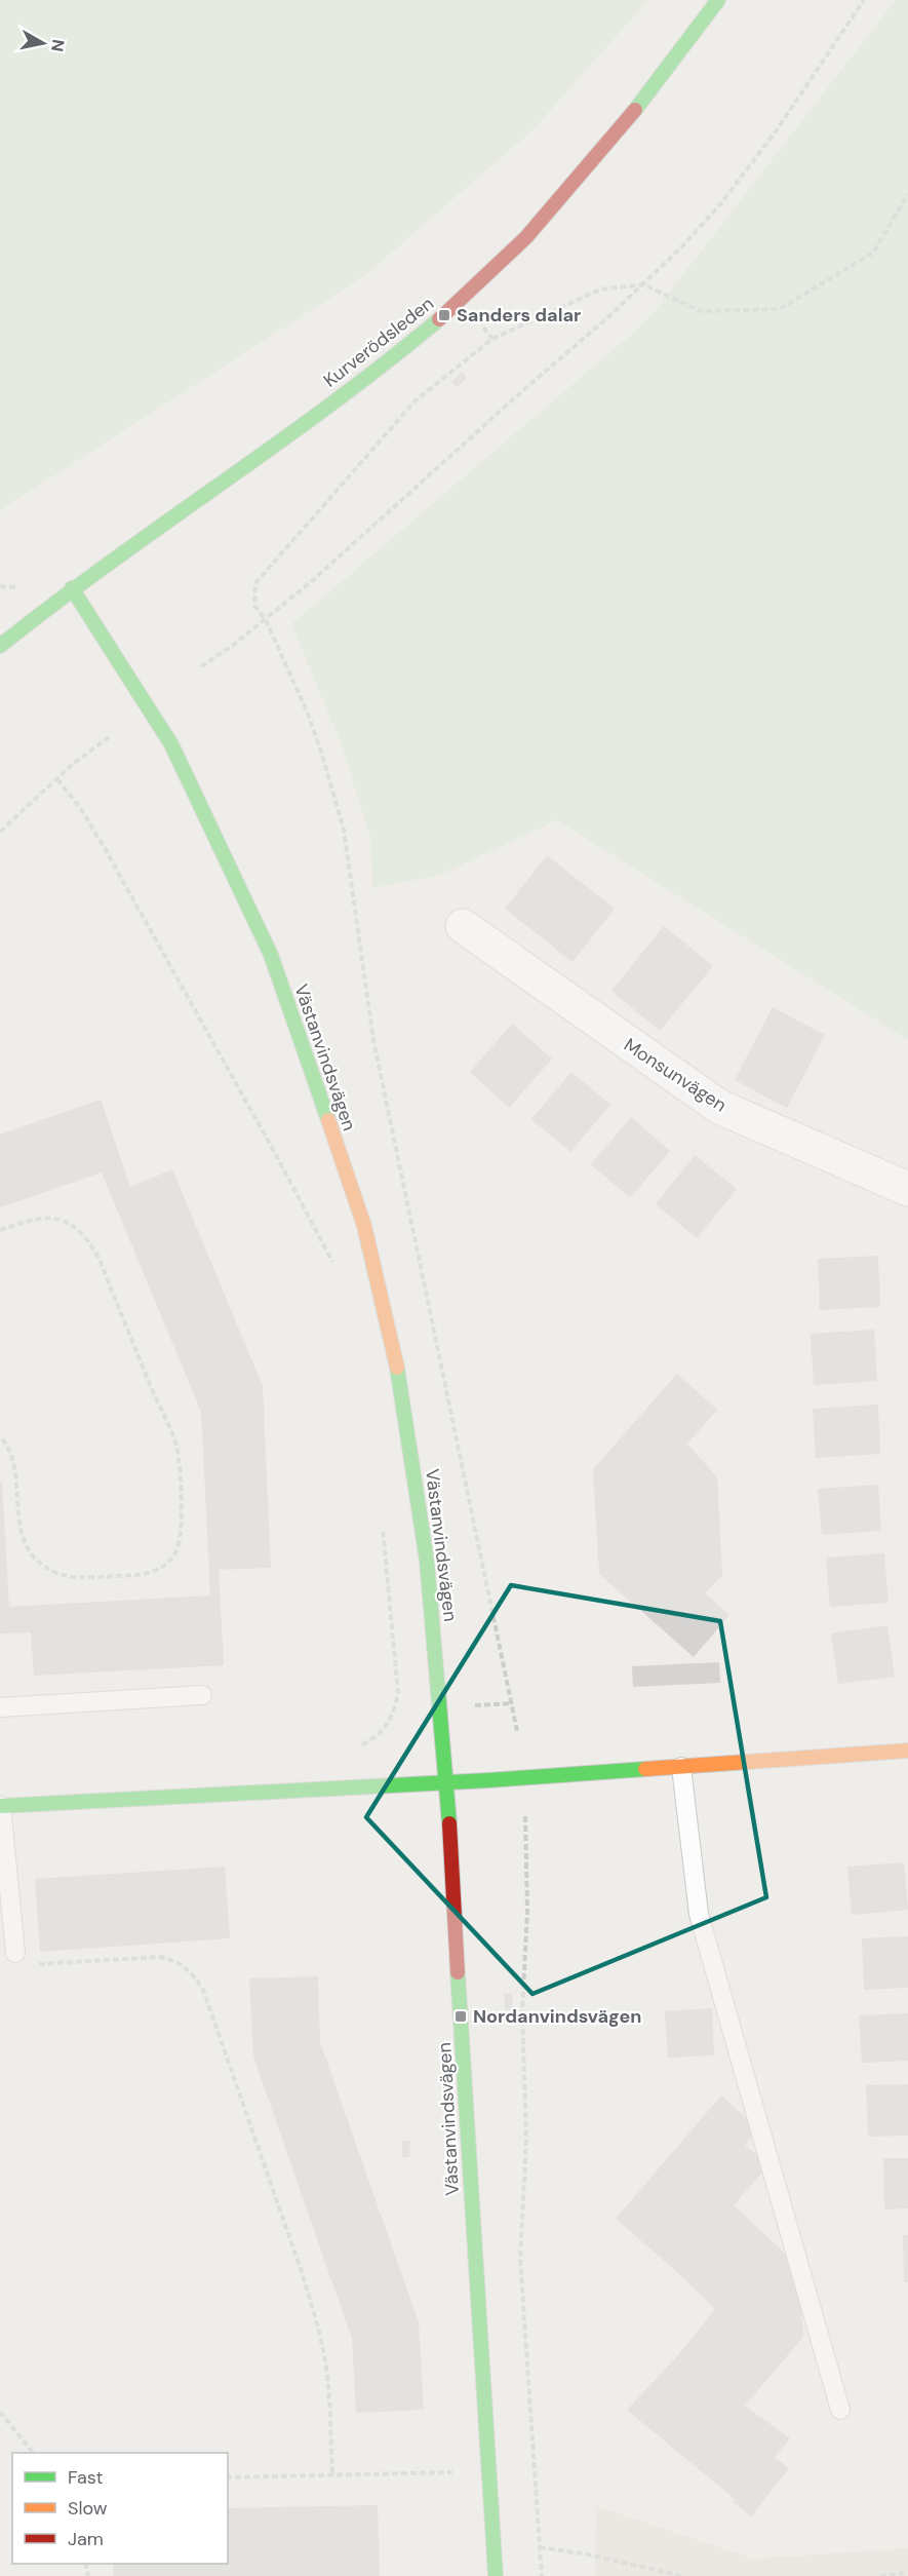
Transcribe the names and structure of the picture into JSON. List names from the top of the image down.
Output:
{
  "streets": {
    "street": ["Kurverödsleden", "Västanvindsvägen", "Monsunvägen"]
  },
  "crossings": [
    ["Kurverödsleden", "Västanvindsvägen"]
  ],
  "places": {
    "transit": ["Sanders dalar", "Nordanvindsvägen"]
  },
  "legend": ["Fast", "Slow", "Jam"],
  "north": "right"
}
